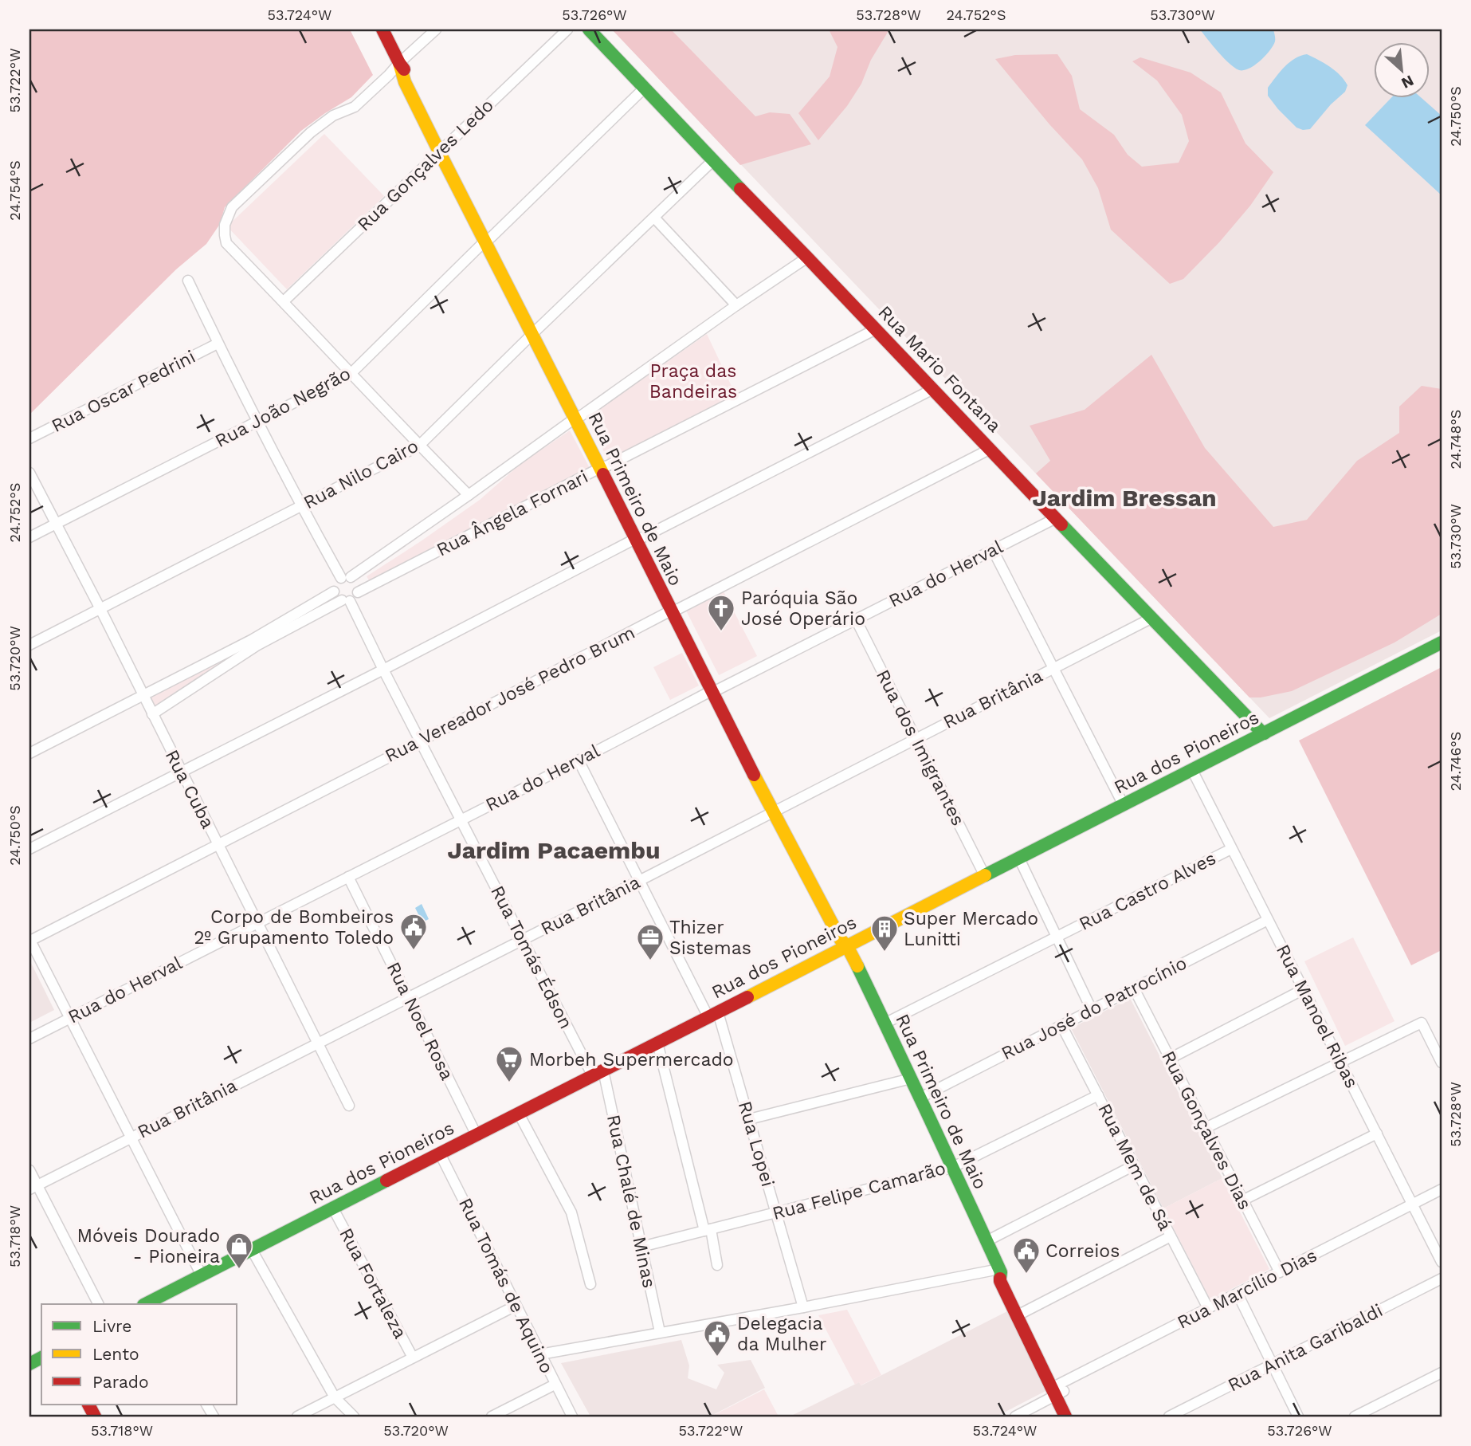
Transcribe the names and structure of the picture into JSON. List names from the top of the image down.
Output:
{
  "streets": {
    "main road": ["Rua Mario Fontana", "Rua Primeiro de Maio", "Rua dos Pioneiros"],
    "street": [
      "Rua Gonçalves Ledo",
      "Rua Oscar Pedrini",
      "Rua João Negrão",
      "Rua Nilo Cairo",
      "Rua Ângela Fornari",
      "Rua do Herval",
      "Rua Vereador José Pedro Brum",
      "Rua Britânia",
      "Rua dos Imigrantes",
      "Rua Cuba",
      "Rua Castro Alves",
      "Rua Tomás Édson",
      "Rua José do Patrocínio",
      "Rua Manoel Ribas",
      "Rua Noel Rosa",
      "Rua Gonçalves Dias",
      "Rua Lopei",
      "Rua Mem de Sá",
      "Rua Felipe Camarão",
      "Rua Chalé de Minas",
      "Rua Fortaleza",
      "Rua Tomás de Aquino",
      "Rua Marcílio Dias",
      "Rua Anita Garibaldi"
    ]
  },
  "crossings": [
    ["Rua Gonçalves Ledo", "Rua Primeiro de Maio"],
    ["Rua Mario Fontana", "Rua João Negrão"],
    ["Rua Mario Fontana", "Rua Nilo Cairo"],
    ["Rua Mario Fontana", "Rua Ângela Fornari"],
    ["Rua Mario Fontana", "Rua do Herval"],
    ["Rua Mario Fontana", "Rua Vereador José Pedro Brum"],
    ["Rua Mario Fontana", "Rua Britânia"],
    ["Rua Mario Fontana", "Rua dos Pioneiros"],
    ["Rua João Negrão", "Rua Primeiro de Maio"],
    ["Rua João Negrão", "Rua Cuba"],
    ["Rua Nilo Cairo", "Rua Primeiro de Maio"],
    ["Rua Nilo Cairo", "Rua Cuba"],
    ["Rua Primeiro de Maio", "Rua Ângela Fornari"],
    ["Rua Primeiro de Maio", "Rua do Herval"],
    ["Rua Primeiro de Maio", "Rua Vereador José Pedro Brum"],
    ["Rua Primeiro de Maio", "Rua Britânia"],
    ["Rua Primeiro de Maio", "Rua dos Pioneiros"],
    ["Rua Primeiro de Maio", "Rua Castro Alves"],
    ["Rua Primeiro de Maio", "Rua José do Patrocínio"],
    ["Rua Primeiro de Maio", "Rua Felipe Camarão"],
    ["Rua Primeiro de Maio", "Rua Marcílio Dias"],
    ["Rua Ângela Fornari", "Rua Tomás Édson"],
    ["Rua do Herval", "Rua dos Imigrantes"],
    ["Rua do Herval", "Rua Cuba"],
    ["Rua do Herval", "Rua Tomás Édson"],
    ["Rua do Herval", "Rua Noel Rosa"],
    ["Rua do Herval", "Rua Lopei"],
    ["Rua Vereador José Pedro Brum", "Rua Cuba"],
    ["Rua Vereador José Pedro Brum", "Rua Tomás Édson"],
    ["Rua Britânia", "Rua dos Imigrantes"],
    ["Rua Britânia", "Rua Cuba"],
    ["Rua Britânia", "Rua Tomás Édson"],
    ["Rua Britânia", "Rua Noel Rosa"],
    ["Rua Britânia", "Rua Lopei"],
    ["Rua dos Imigrantes", "Rua dos Pioneiros"],
    ["Rua dos Pioneiros", "Rua Tomás Édson"],
    ["Rua dos Pioneiros", "Rua Manoel Ribas"],
    ["Rua dos Pioneiros", "Rua Noel Rosa"],
    ["Rua dos Pioneiros", "Rua Lopei"],
    ["Rua dos Pioneiros", "Rua Chalé de Minas"],
    ["Rua dos Pioneiros", "Rua Fortaleza"],
    ["Rua dos Pioneiros", "Rua Tomás de Aquino"],
    ["Rua Castro Alves", "Rua Manoel Ribas"],
    ["Rua Tomás Édson", "Rua Chalé de Minas"],
    ["Rua José do Patrocínio", "Rua Manoel Ribas"],
    ["Rua José do Patrocínio", "Rua Gonçalves Dias"],
    ["Rua José do Patrocínio", "Rua Mem de Sá"],
    ["Rua Manoel Ribas", "Rua Marcílio Dias"],
    ["Rua Gonçalves Dias", "Rua Marcílio Dias"],
    ["Rua Lopei", "Rua Felipe Camarão"],
    ["Rua Mem de Sá", "Rua Felipe Camarão"],
    ["Rua Mem de Sá", "Rua Marcílio Dias"],
    ["Rua Felipe Camarão", "Rua Chalé de Minas"]
  ],
  "districts": ["Jardim Bressan", "Jardim Pacaembu"],
  "parks": ["Praça das Bandeiras"],
  "places": {
    "church": ["Paróquia São José Operário"],
    "public building": ["Corpo de Bombeiros 2º Grupamento Toledo", "Correios", "Delegacia da Mulher"],
    "building": ["Super Mercado Lunitti"],
    "office": ["Thizer Sistemas"],
    "supermarket": ["Morbeh Supermercado"],
    "shop": ["Móveis Dourado - Pioneira"]
  },
  "legend": ["Livre", "Lento", "Parado"],
  "north": "bottom right",
  "coordinates": [
    "53.724°W",
    "53.726°W",
    "53.728°W",
    "24.752°S",
    "53.730°W",
    "53.722°W",
    "24.750°S",
    "24.754°S",
    "24.748°S",
    "53.720°W",
    "24.746°S",
    "53.718°W"
  ]
}
